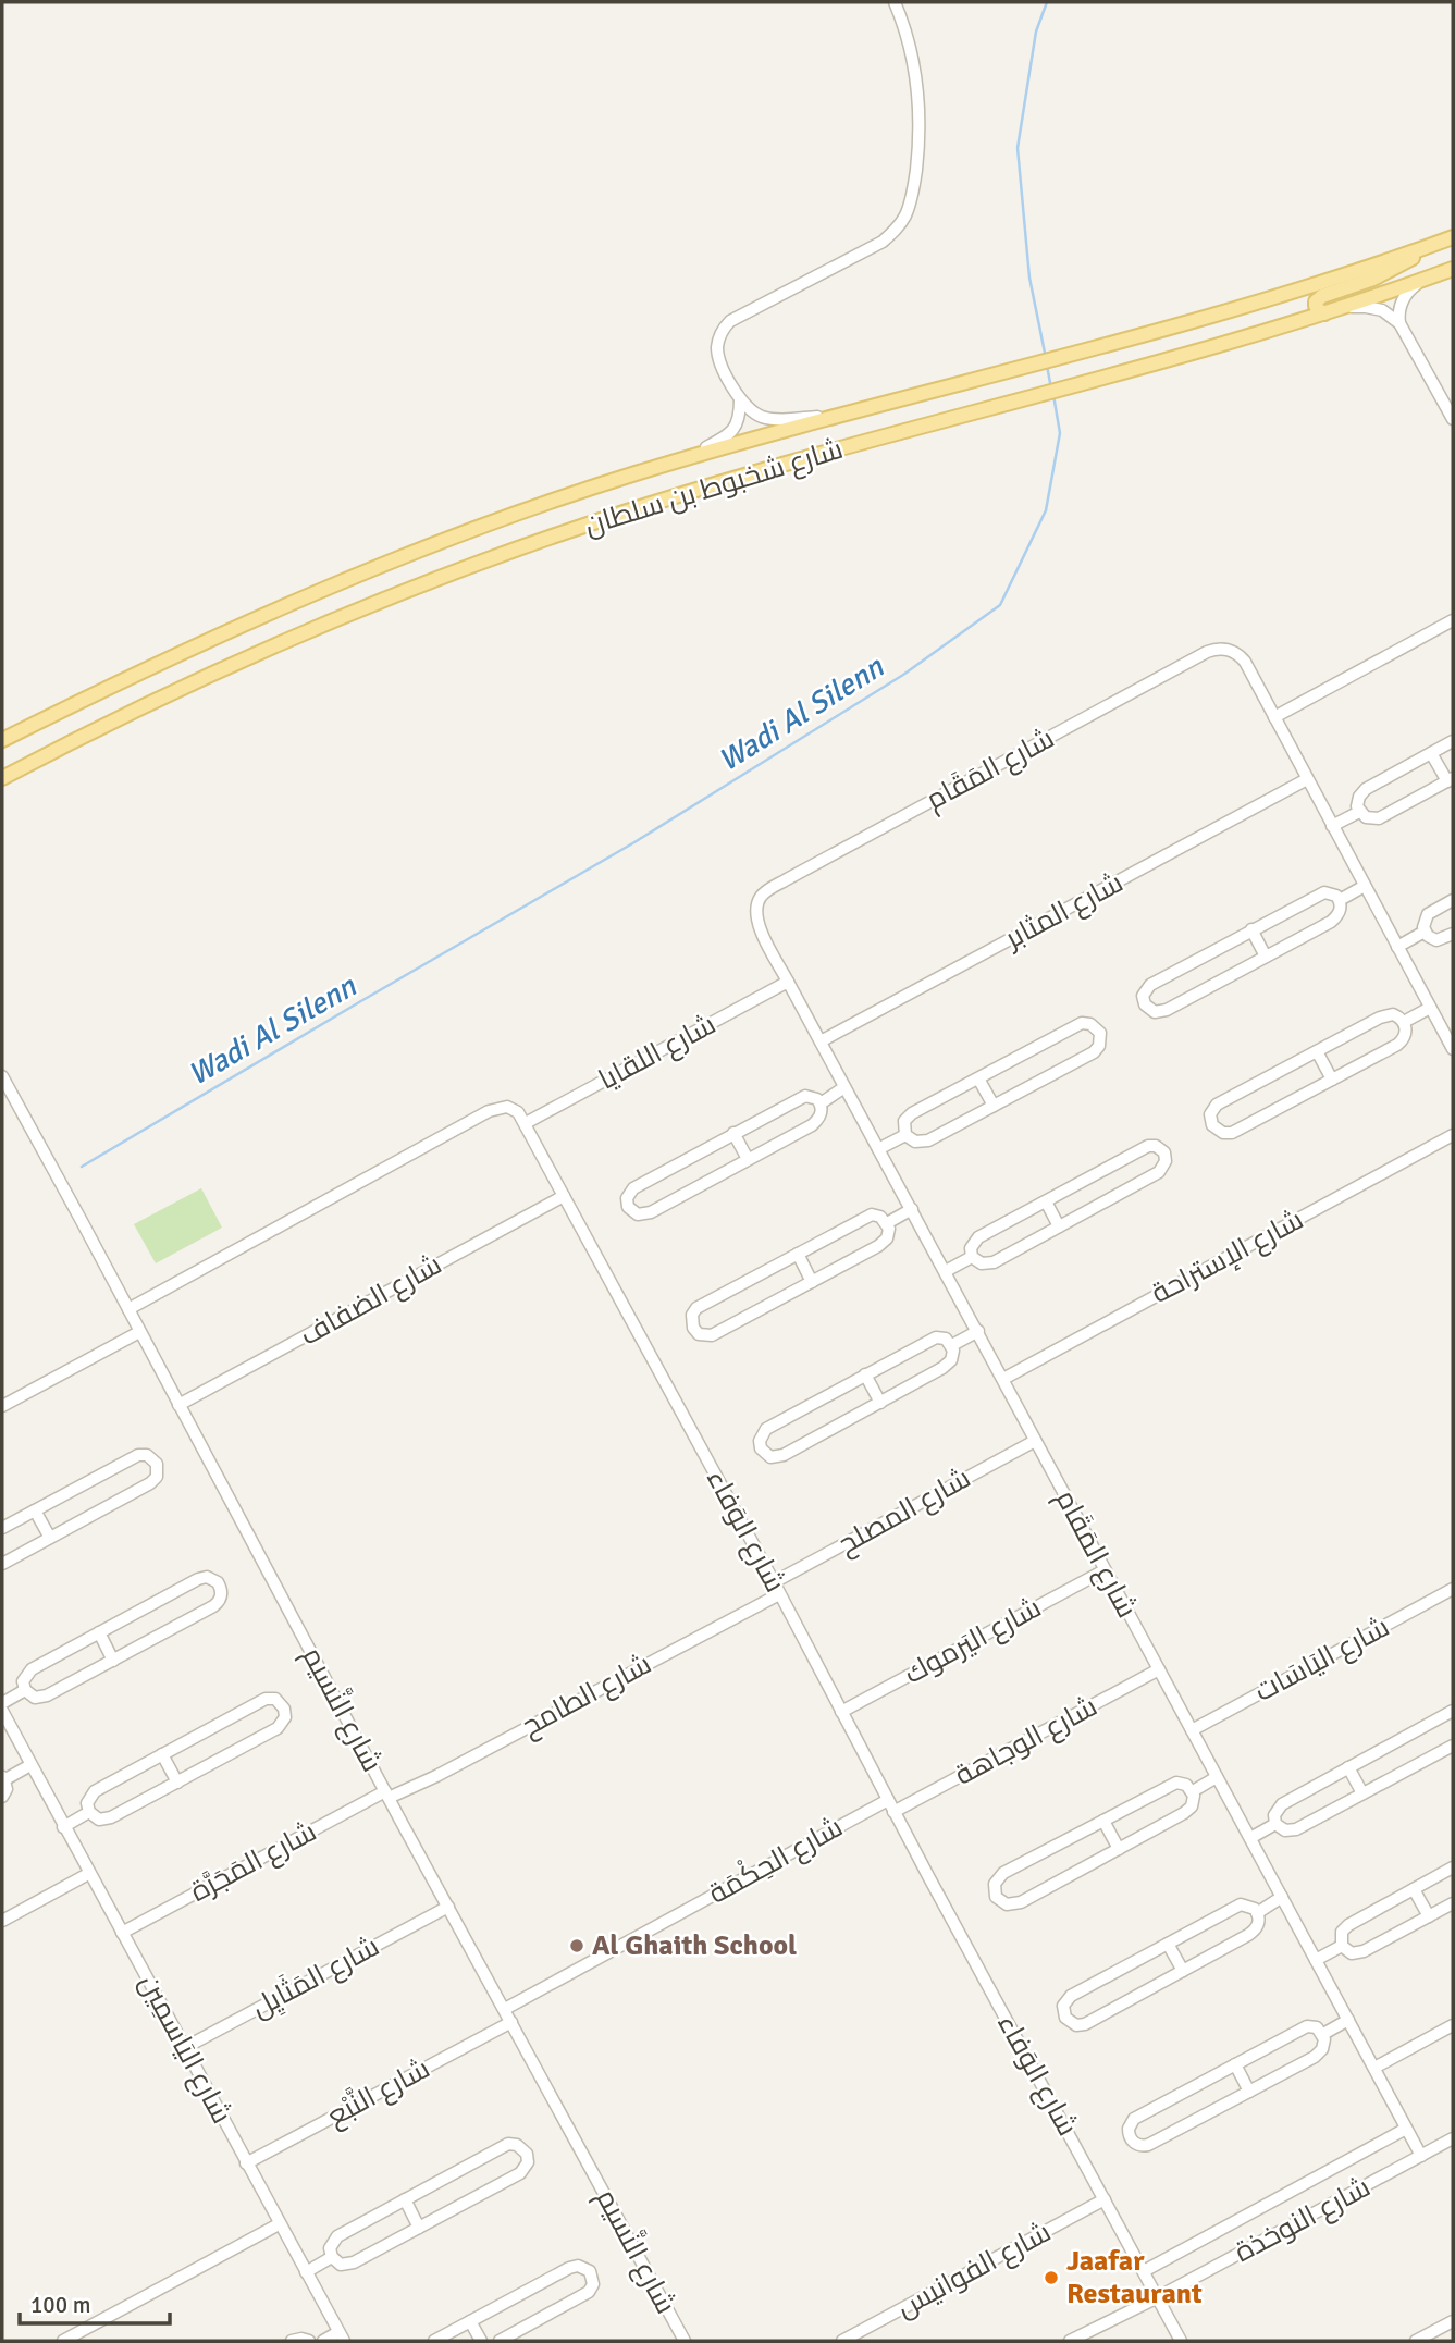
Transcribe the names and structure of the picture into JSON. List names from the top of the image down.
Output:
{
  "streets": {
    "main road": ["شارع شخبوط بن سلطان"],
    "street": [
      "شارع المَقَام",
      "شارع المثابر",
      "شارع اللقايا",
      "شارع الإستراحة",
      "شارع الضفاف",
      "شارع المصلح",
      "شارع الوَفاء",
      "شارع اليَرموك",
      "شارع اليَاسَات",
      "شارع الطامح",
      "شارع النَّسيم",
      "شارع الوجاهة",
      "شارع الحِكْمَة",
      "شارع المَجَرَّة",
      "شارع المَثَايِل",
      "شارع اليَاسمِين",
      "شارع النَّبْع",
      "شارع النوخذة",
      "شارع الفوانيس"
    ]
  },
  "crossings": [
    ["شارع المَقَام", "شارع المثابر"],
    ["شارع المَقَام", "شارع اللقايا"],
    ["شارع المَقَام", "شارع الإستراحة"],
    ["شارع المَقَام", "شارع المصلح"],
    ["شارع المَقَام", "شارع اليَرموك"],
    ["شارع المَقَام", "شارع اليَاسَات"],
    ["شارع المَقَام", "شارع الوجاهة"],
    ["شارع المَقَام", "شارع النوخذة"],
    ["شارع اللقايا", "شارع الوَفاء"],
    ["شارع الضفاف", "شارع الوَفاء"],
    ["شارع الضفاف", "شارع النَّسيم"],
    ["شارع المصلح", "شارع الوَفاء"],
    ["شارع المصلح", "شارع الطامح"],
    ["شارع الوَفاء", "شارع اليَرموك"],
    ["شارع الوَفاء", "شارع الطامح"],
    ["شارع الوَفاء", "شارع الوجاهة"],
    ["شارع الوَفاء", "شارع الحِكْمَة"],
    ["شارع الوَفاء", "شارع النوخذة"],
    ["شارع الوَفاء", "شارع الفوانيس"],
    ["شارع الطامح", "شارع النَّسيم"],
    ["شارع الطامح", "شارع المَجَرَّة"],
    ["شارع النَّسيم", "شارع الحِكْمَة"],
    ["شارع النَّسيم", "شارع المَجَرَّة"],
    ["شارع النَّسيم", "شارع المَثَايِل"],
    ["شارع النَّسيم", "شارع النَّبْع"],
    ["شارع المَجَرَّة", "شارع اليَاسمِين"],
    ["شارع المَثَايِل", "شارع اليَاسمِين"],
    ["شارع اليَاسمِين", "شارع النَّبْع"]
  ],
  "water": ["Wadi Al Silenn"],
  "places": ["Al Ghaith School", "Jaafar Restaurant"],
  "scale_bar": "100 m"
}
